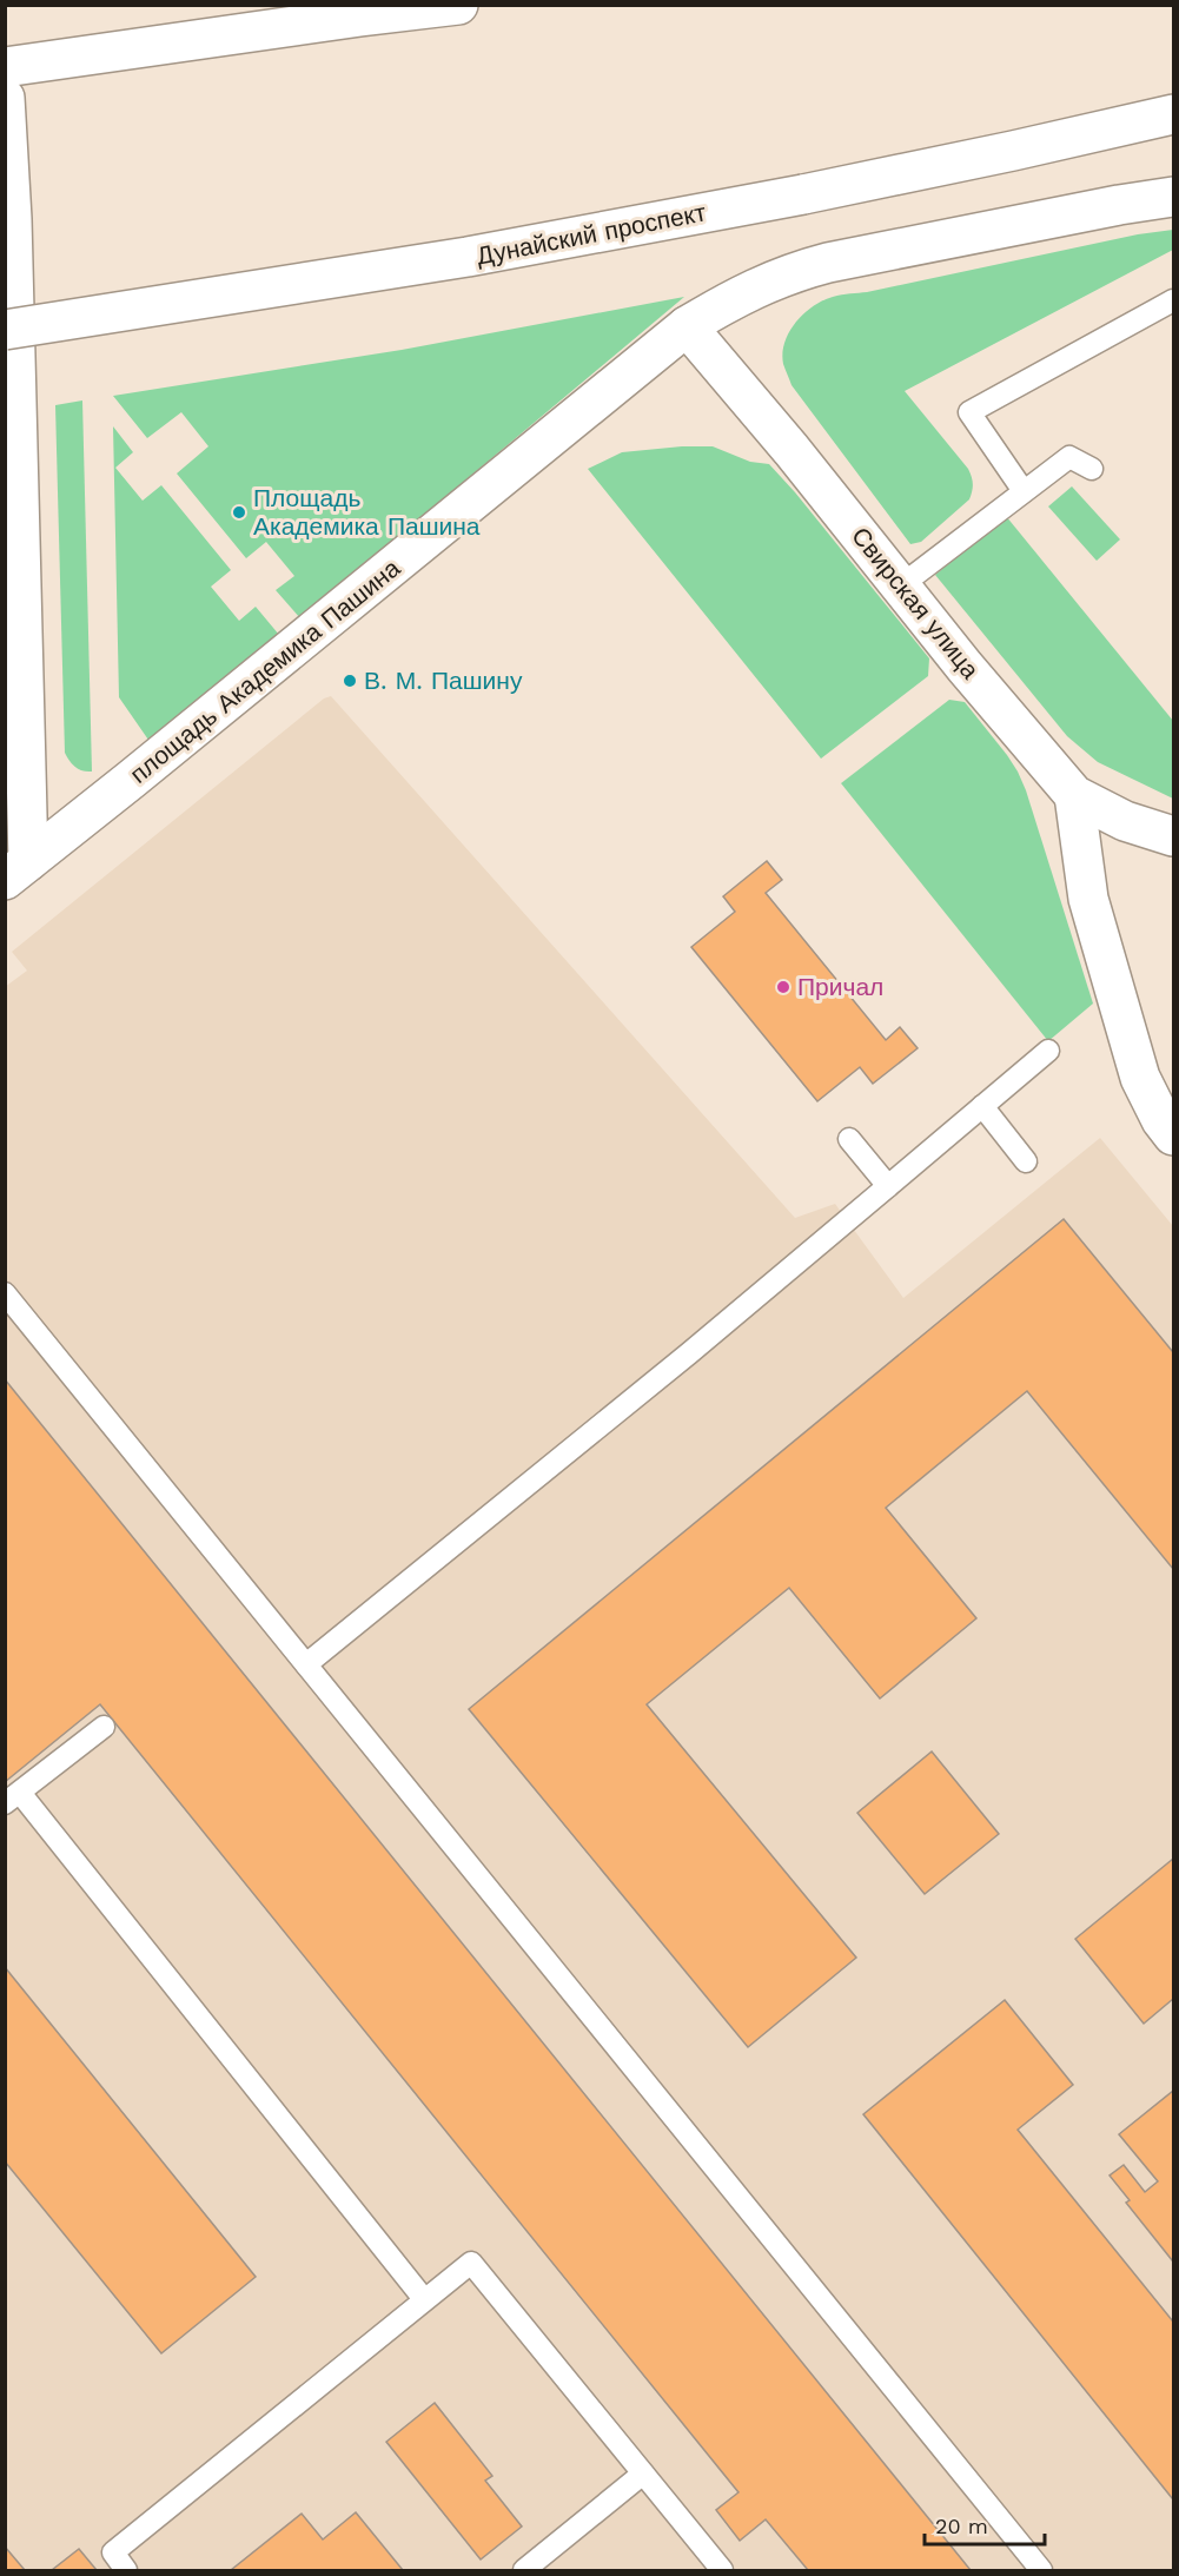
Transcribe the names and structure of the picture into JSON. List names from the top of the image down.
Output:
{
  "streets": {
    "main road": ["Дунайский проспект", "Свирская улица", "площадь Академика Пашина"]
  },
  "crossings": [
    ["Свирская улица", "площадь Академика Пашина"]
  ],
  "places": ["Площадь Академика Пашина", "В. М. Пашину", "Причал"],
  "scale_bar": "20 m"
}
